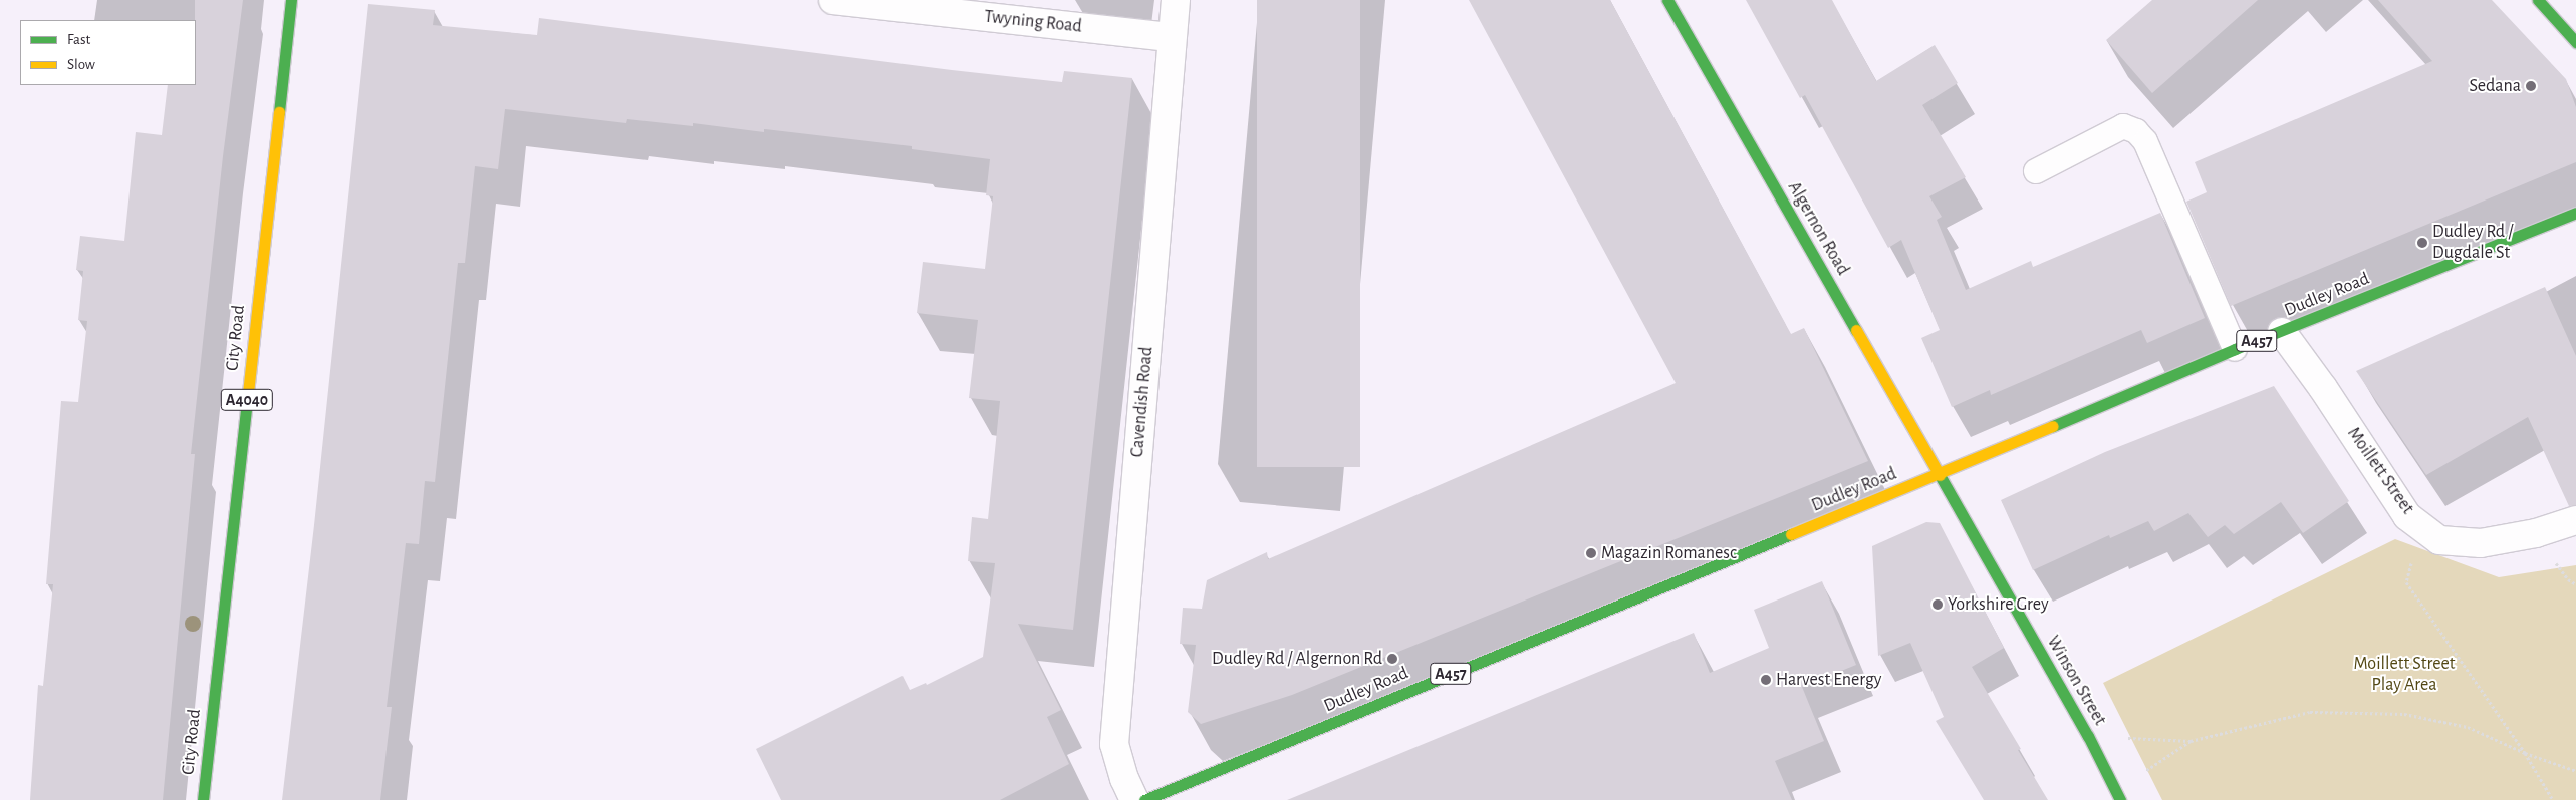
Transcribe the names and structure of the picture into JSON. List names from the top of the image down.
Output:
{
  "streets": {
    "main road": [
      "Algernon Road",
      "Dudley Road",
      "City Road",
      "A457",
      "A4040",
      "Winson Street"
    ],
    "street": ["Twyning Road", "Cavendish Road", "Moillett Street"]
  },
  "crossings": [
    ["Twyning Road", "Cavendish Road"],
    ["Algernon Road", "Dudley Road"],
    ["Algernon Road", "Winson Street"],
    ["Dudley Road", "Moillett Street"],
    ["Dudley Road", "Winson Street"]
  ],
  "parks": ["Moillett Street Play Area"],
  "places": [
    "Sedana",
    "Dudley Rd / Dugdale St",
    "Magazin Romanesc",
    "Yorkshire Grey",
    "Dudley Rd / Algernon Rd",
    "Harvest Energy"
  ],
  "legend": ["Fast", "Slow"]
}
